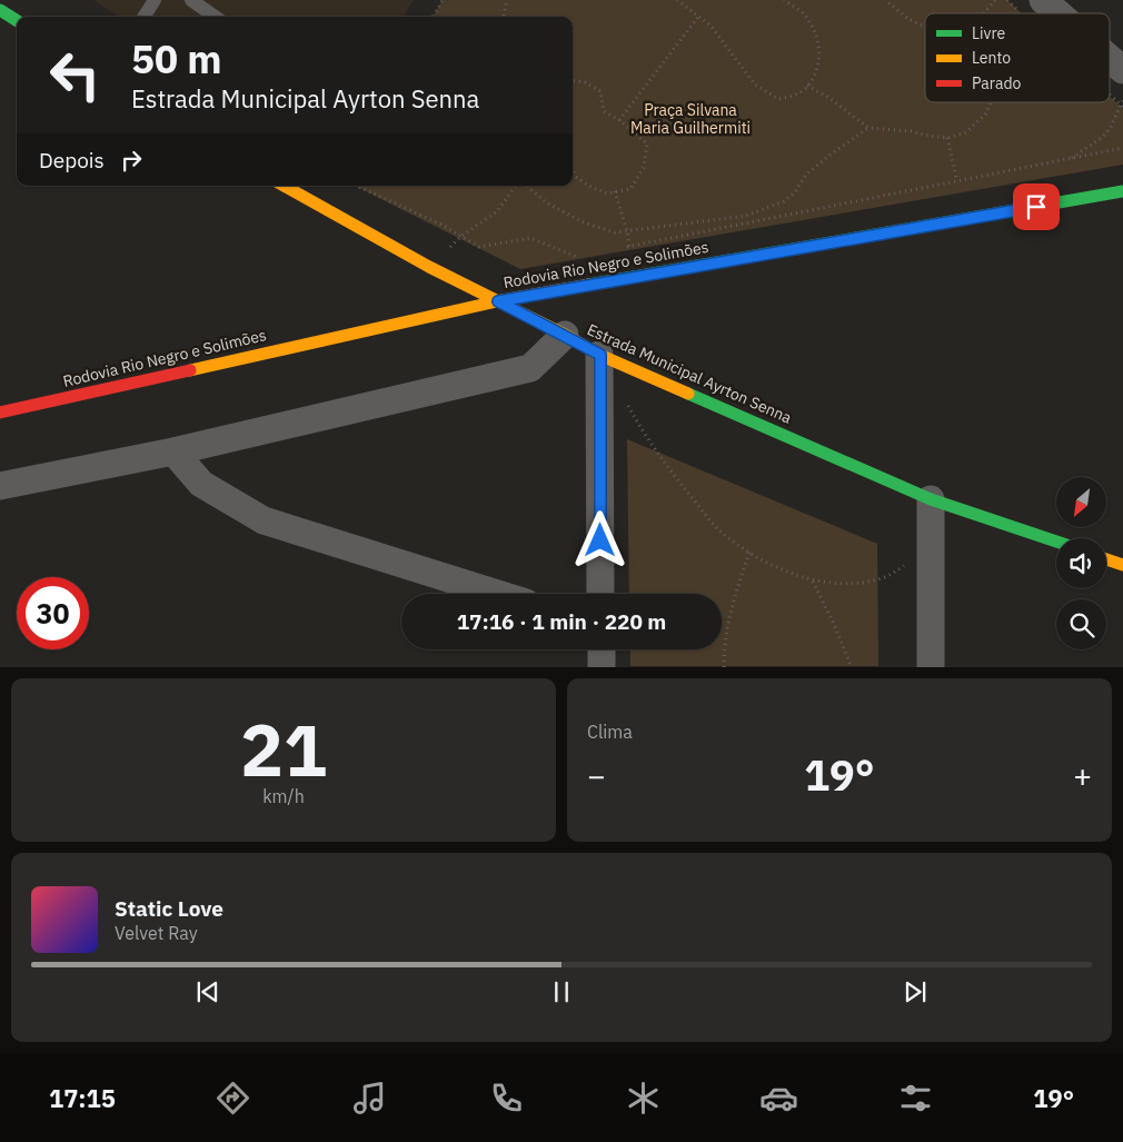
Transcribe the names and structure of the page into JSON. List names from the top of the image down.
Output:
{
  "streets": {
    "street": ["Rodovia Rio Negro e Solimões", "Estrada Municipal Ayrton Senna"]
  },
  "crossings": [
    ["Rodovia Rio Negro e Solimões", "Estrada Municipal Ayrton Senna"]
  ],
  "parks": ["Praça Silvana Maria Guilhermiti"],
  "legend": ["Livre", "Lento", "Parado"],
  "north": "bottom left",
  "page": {
    "turn": ["50 m", "Estrada Municipal Ayrton Senna"],
    "then": "Depois",
    "limit": "30",
    "trip": "17:16 · 1 min · 220 m",
    "tile": [
      ["21", "km/h"],
      "Clima"
    ],
    "heat": ["−", "19°", "+"],
    "song": ["Static Love", "Velvet Ray"],
    "tabs": ["17:15", "19°"]
  }
}
